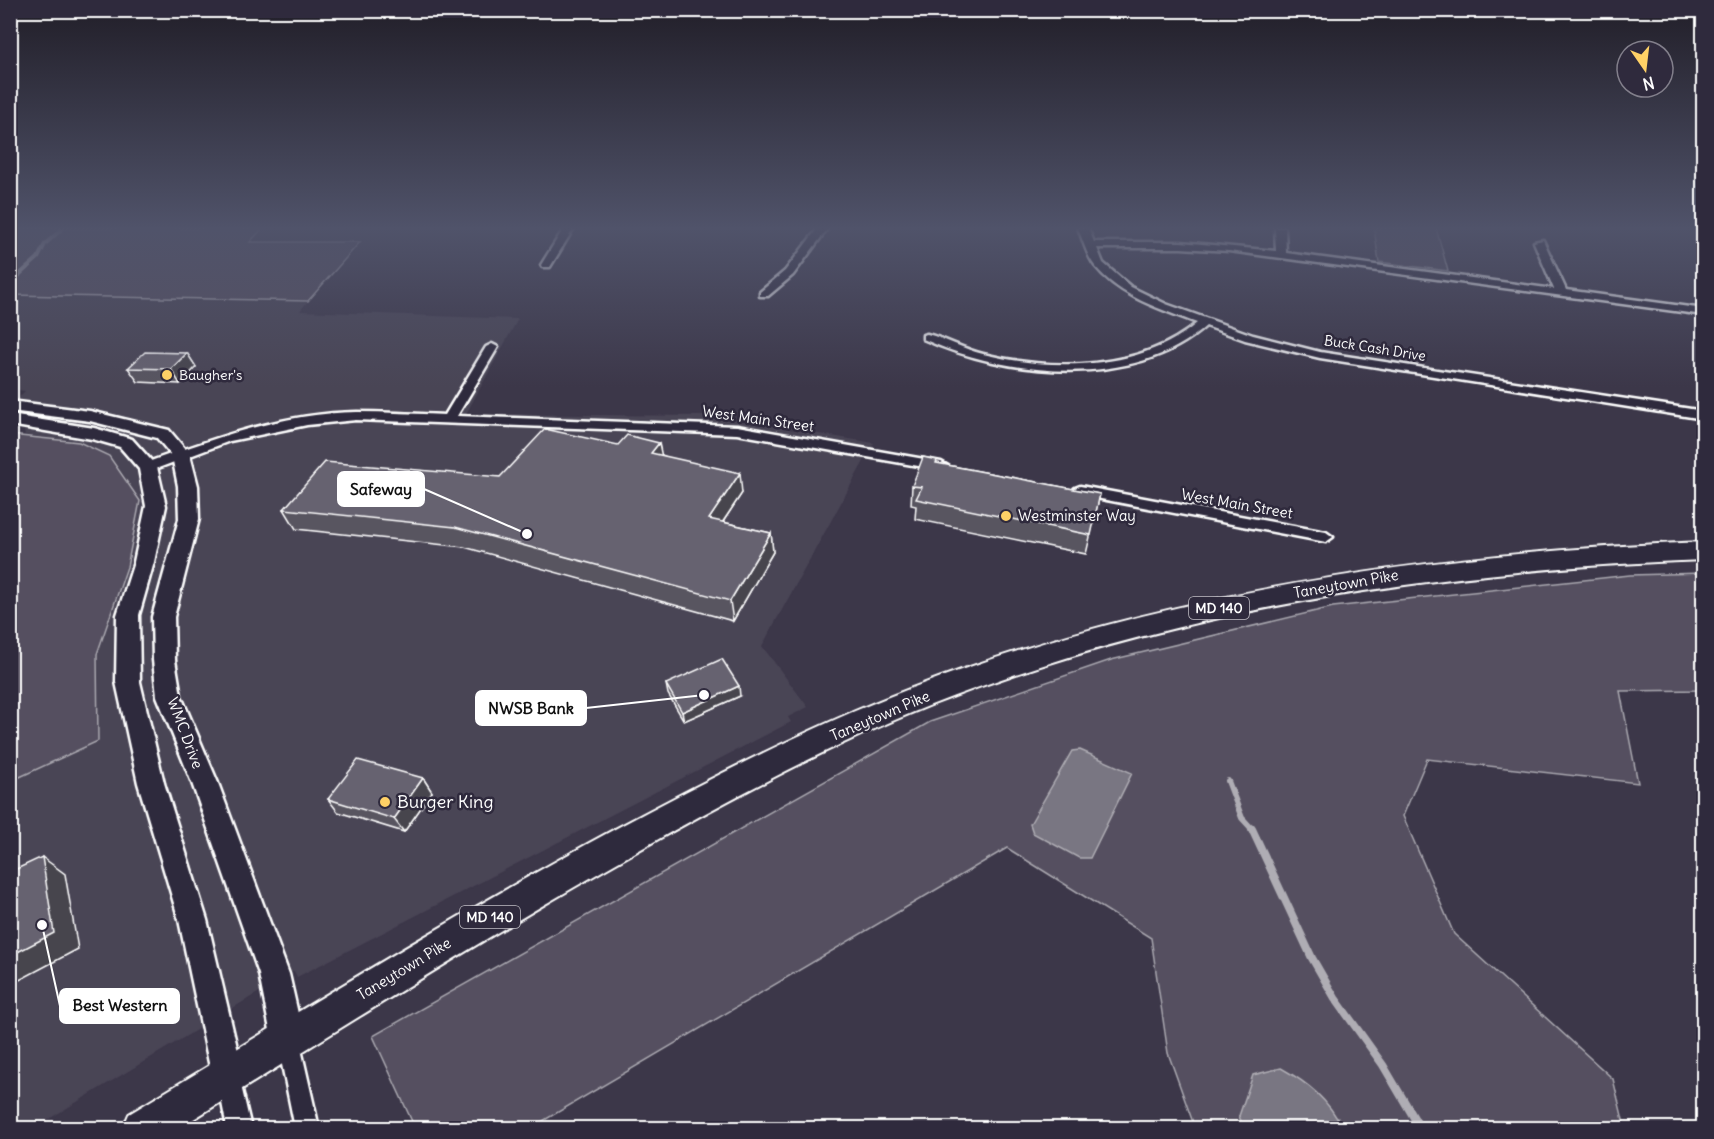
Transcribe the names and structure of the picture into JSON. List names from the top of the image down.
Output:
{
  "streets": {
    "highway": ["Taneytown Pike", "MD 140"],
    "main road": ["WMC Drive"],
    "street": ["Buck Cash Drive", "West Main Street"]
  },
  "crossings": [
    ["West Main Street", "WMC Drive"],
    ["Taneytown Pike", "WMC Drive"]
  ],
  "places": [
    "Baugher's",
    "Westminster Way",
    "Safeway",
    "NWSB Bank",
    "Burger King",
    "Best Western"
  ],
  "north": "bottom"
}
